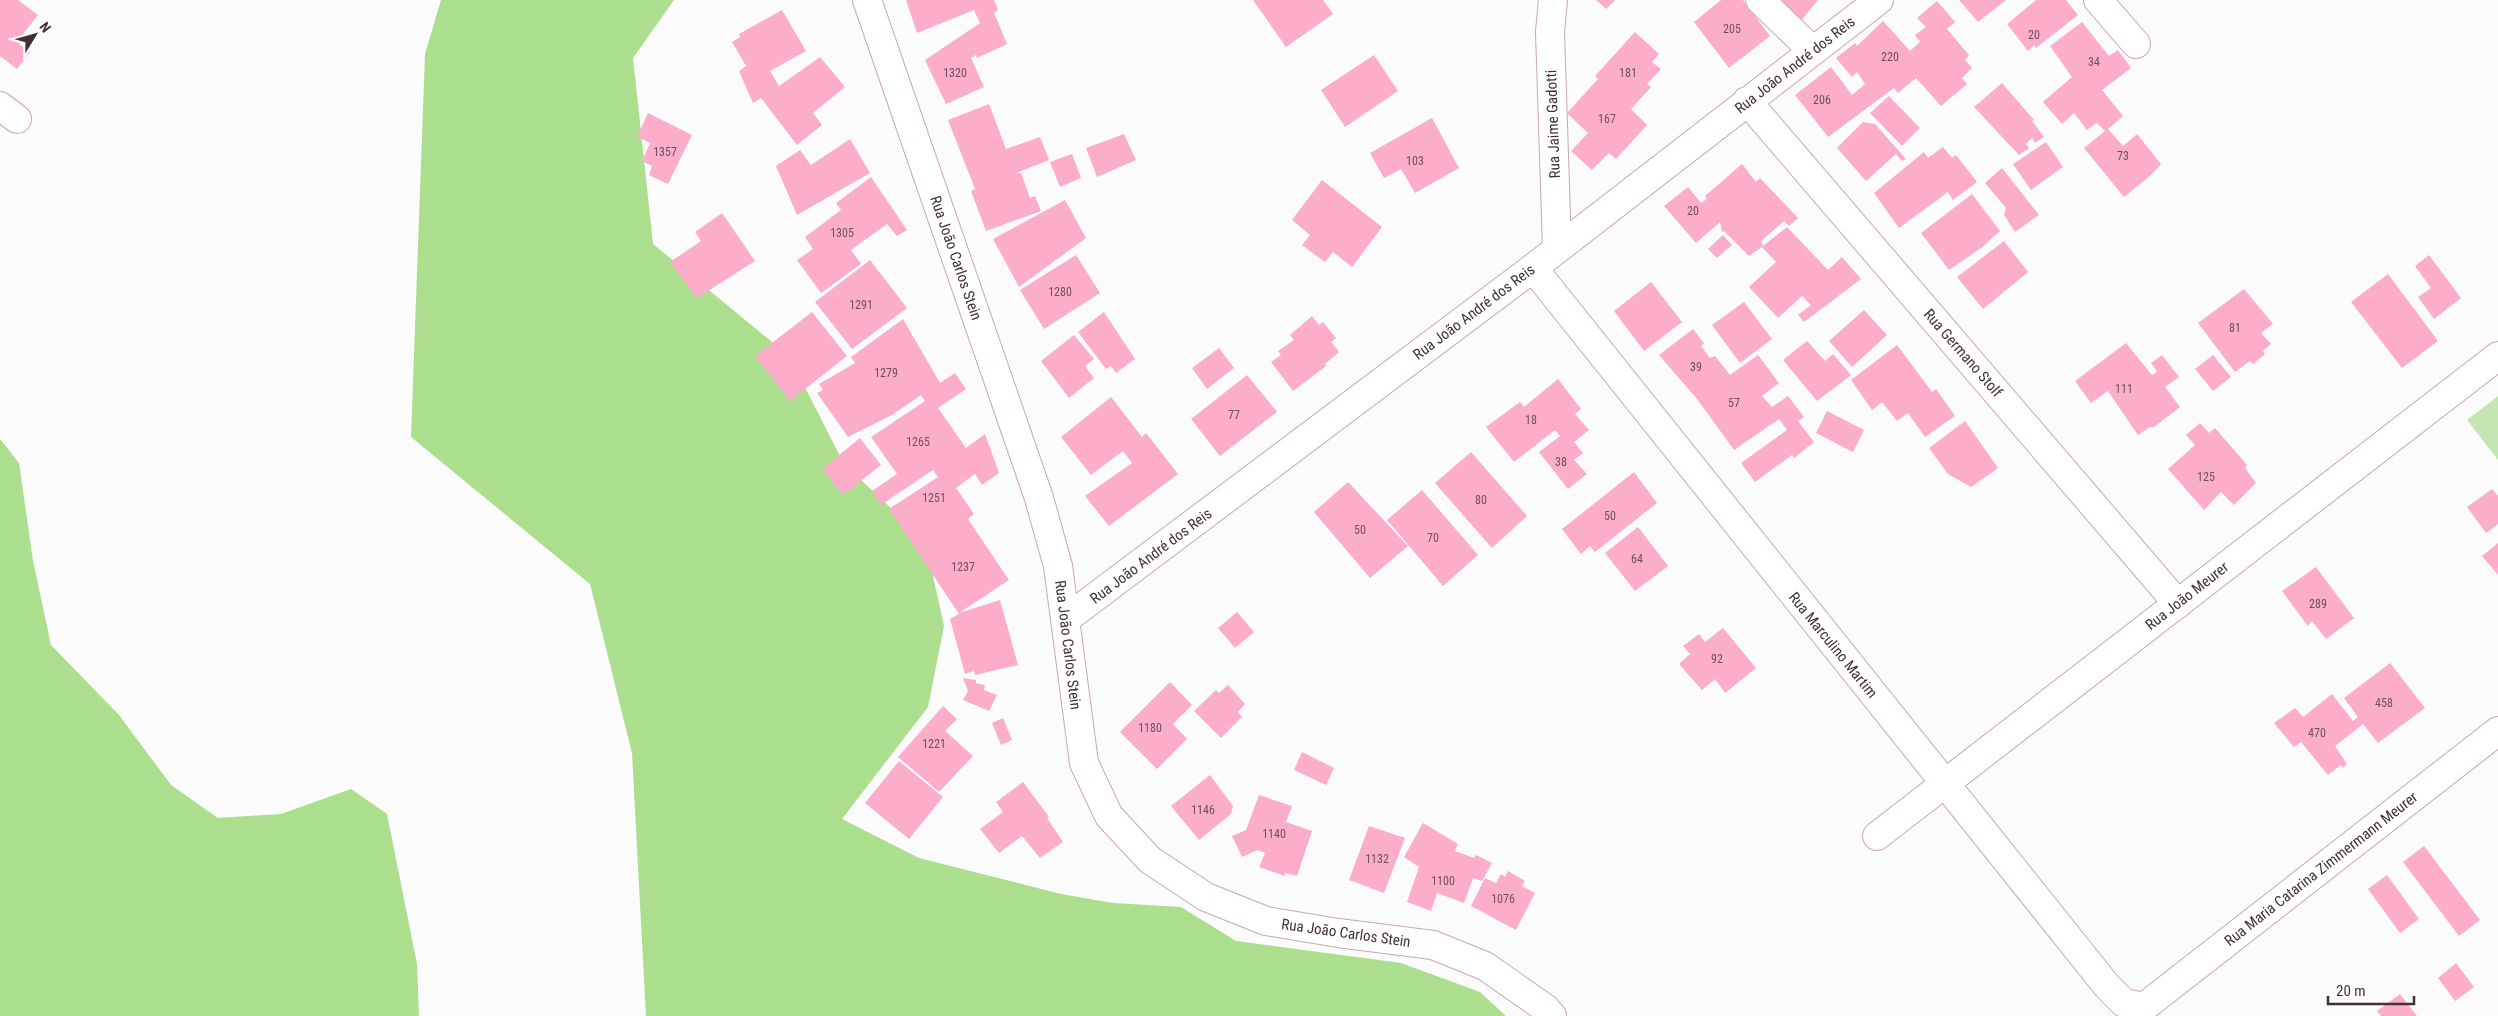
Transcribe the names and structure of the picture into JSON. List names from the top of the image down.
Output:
{
  "streets": {
    "street": [
      "Rua João André dos Reis",
      "Rua Jaime Gadotti",
      "Rua João Carlos Stein",
      "Rua Germano Stolf",
      "Rua João Meurer",
      "Rua Marculino Martim",
      "Rua Maria Catarina Zimmermann Meurer"
    ]
  },
  "crossings": [
    ["Rua João André dos Reis", "Rua Jaime Gadotti"],
    ["Rua João André dos Reis", "Rua João Carlos Stein"],
    ["Rua João André dos Reis", "Rua Germano Stolf"],
    ["Rua João André dos Reis", "Rua Marculino Martim"],
    ["Rua Germano Stolf", "Rua João Meurer"],
    ["Rua João Meurer", "Rua Marculino Martim"],
    ["Rua Marculino Martim", "Rua Maria Catarina Zimmermann Meurer"]
  ],
  "house_numbers": [
    "205",
    "20",
    "220",
    "34",
    "1320",
    "181",
    "206",
    "167",
    "1357",
    "73",
    "103",
    "20",
    "1305",
    "1280",
    "1291",
    "81",
    "39",
    "1279",
    "111",
    "57",
    "77",
    "18",
    "1265",
    "38",
    "125",
    "1251",
    "80",
    "50",
    "50",
    "70",
    "64",
    "1237",
    "289",
    "92",
    "458",
    "1180",
    "470",
    "1221",
    "1146",
    "1140",
    "1132",
    "1100",
    "1076"
  ],
  "scale_bar": "20 m",
  "north": "top right"
}
